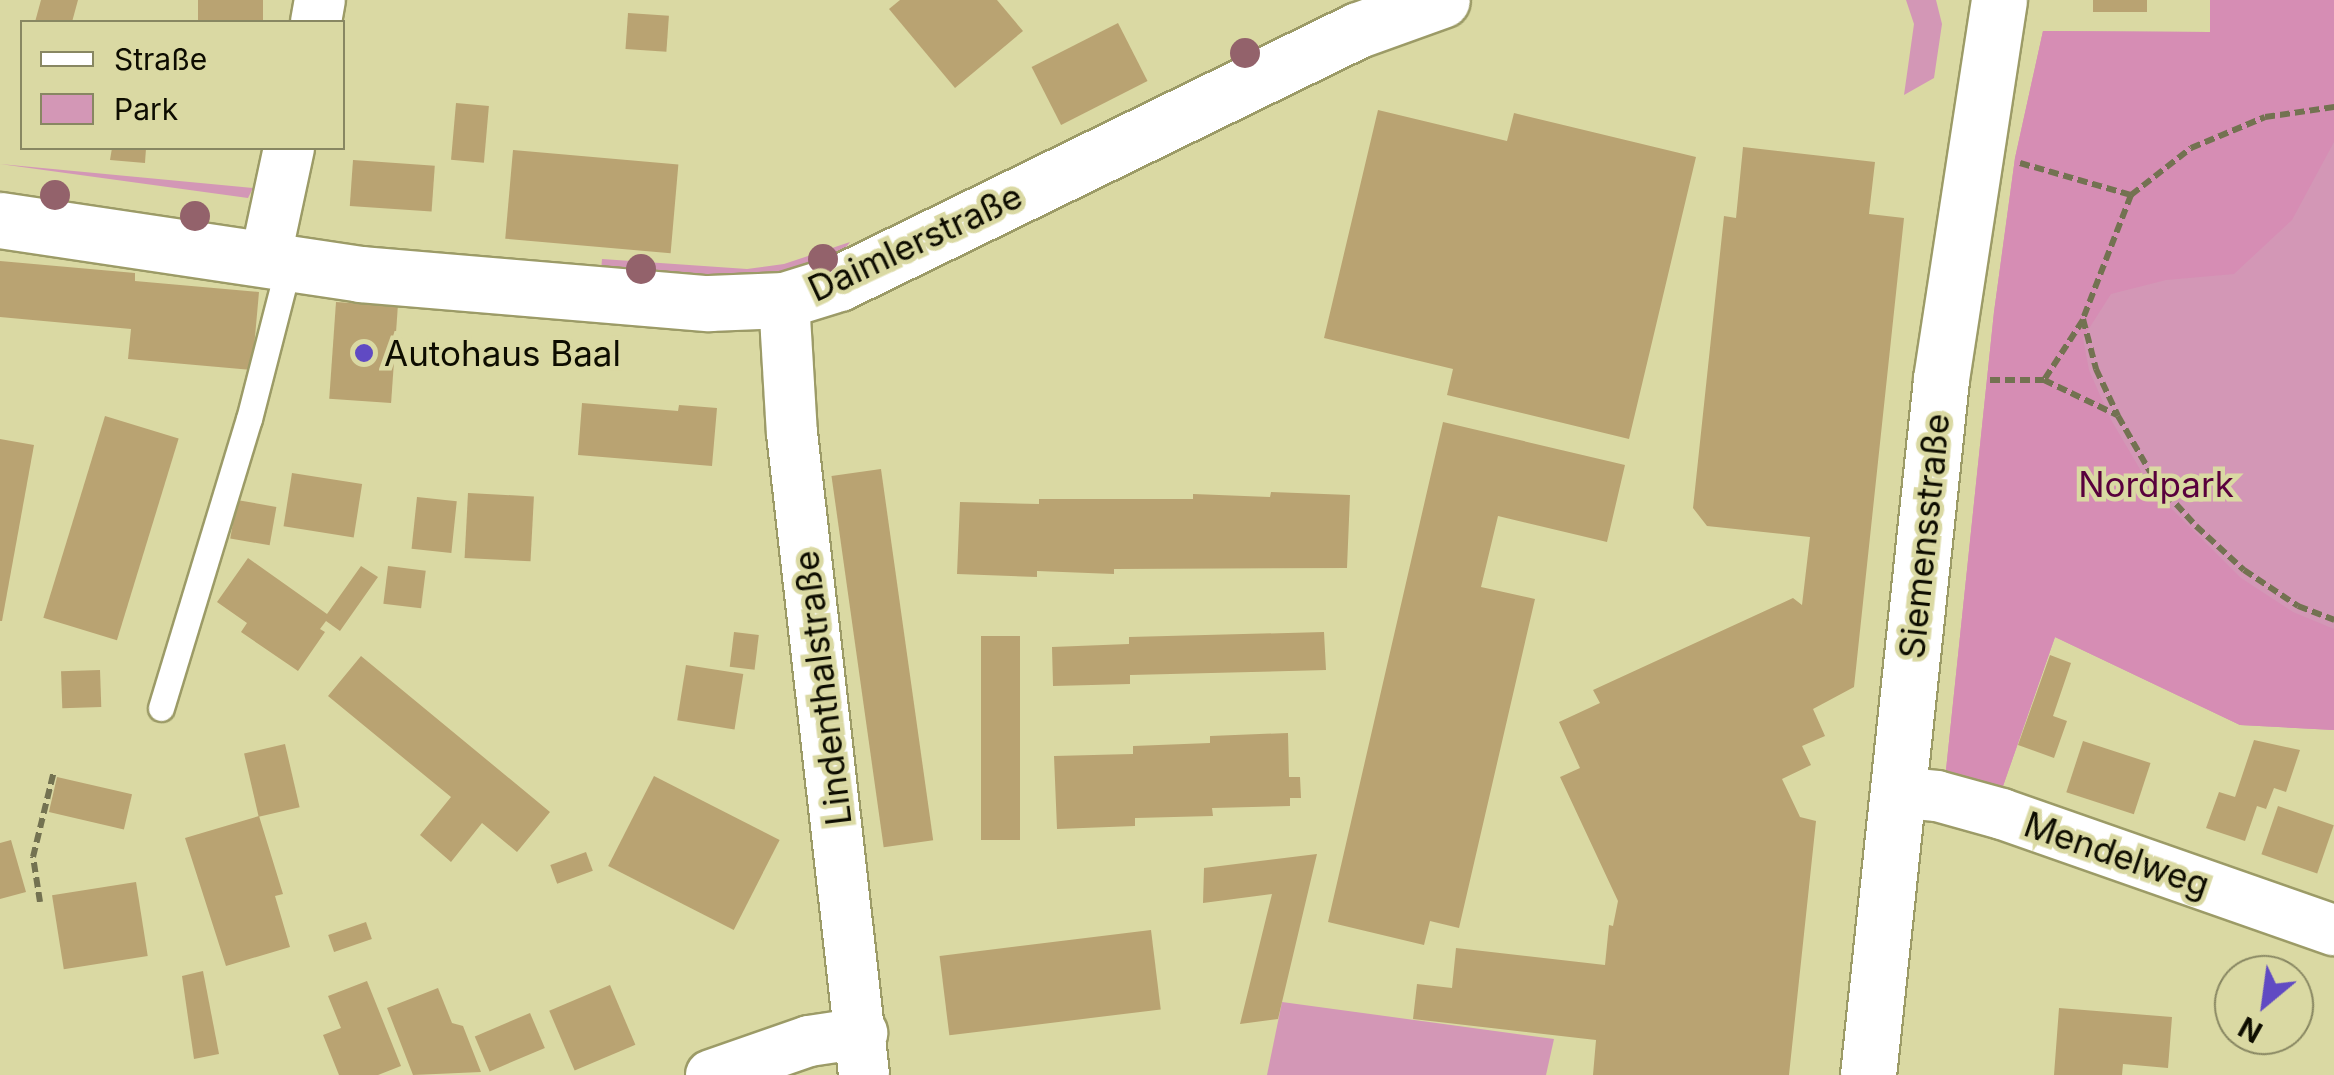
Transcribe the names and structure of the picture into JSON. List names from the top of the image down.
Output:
{
  "streets": {
    "street": [
      "Daimlerstraße",
      "Siemensstraße",
      "Lindenthalstraße",
      "Mendelweg"
    ]
  },
  "crossings": [
    ["Daimlerstraße", "Lindenthalstraße"],
    ["Siemensstraße", "Mendelweg"]
  ],
  "parks": ["Nordpark"],
  "places": ["Autohaus Baal"],
  "legend": ["Straße", "Park"],
  "north": "bottom left"
}
